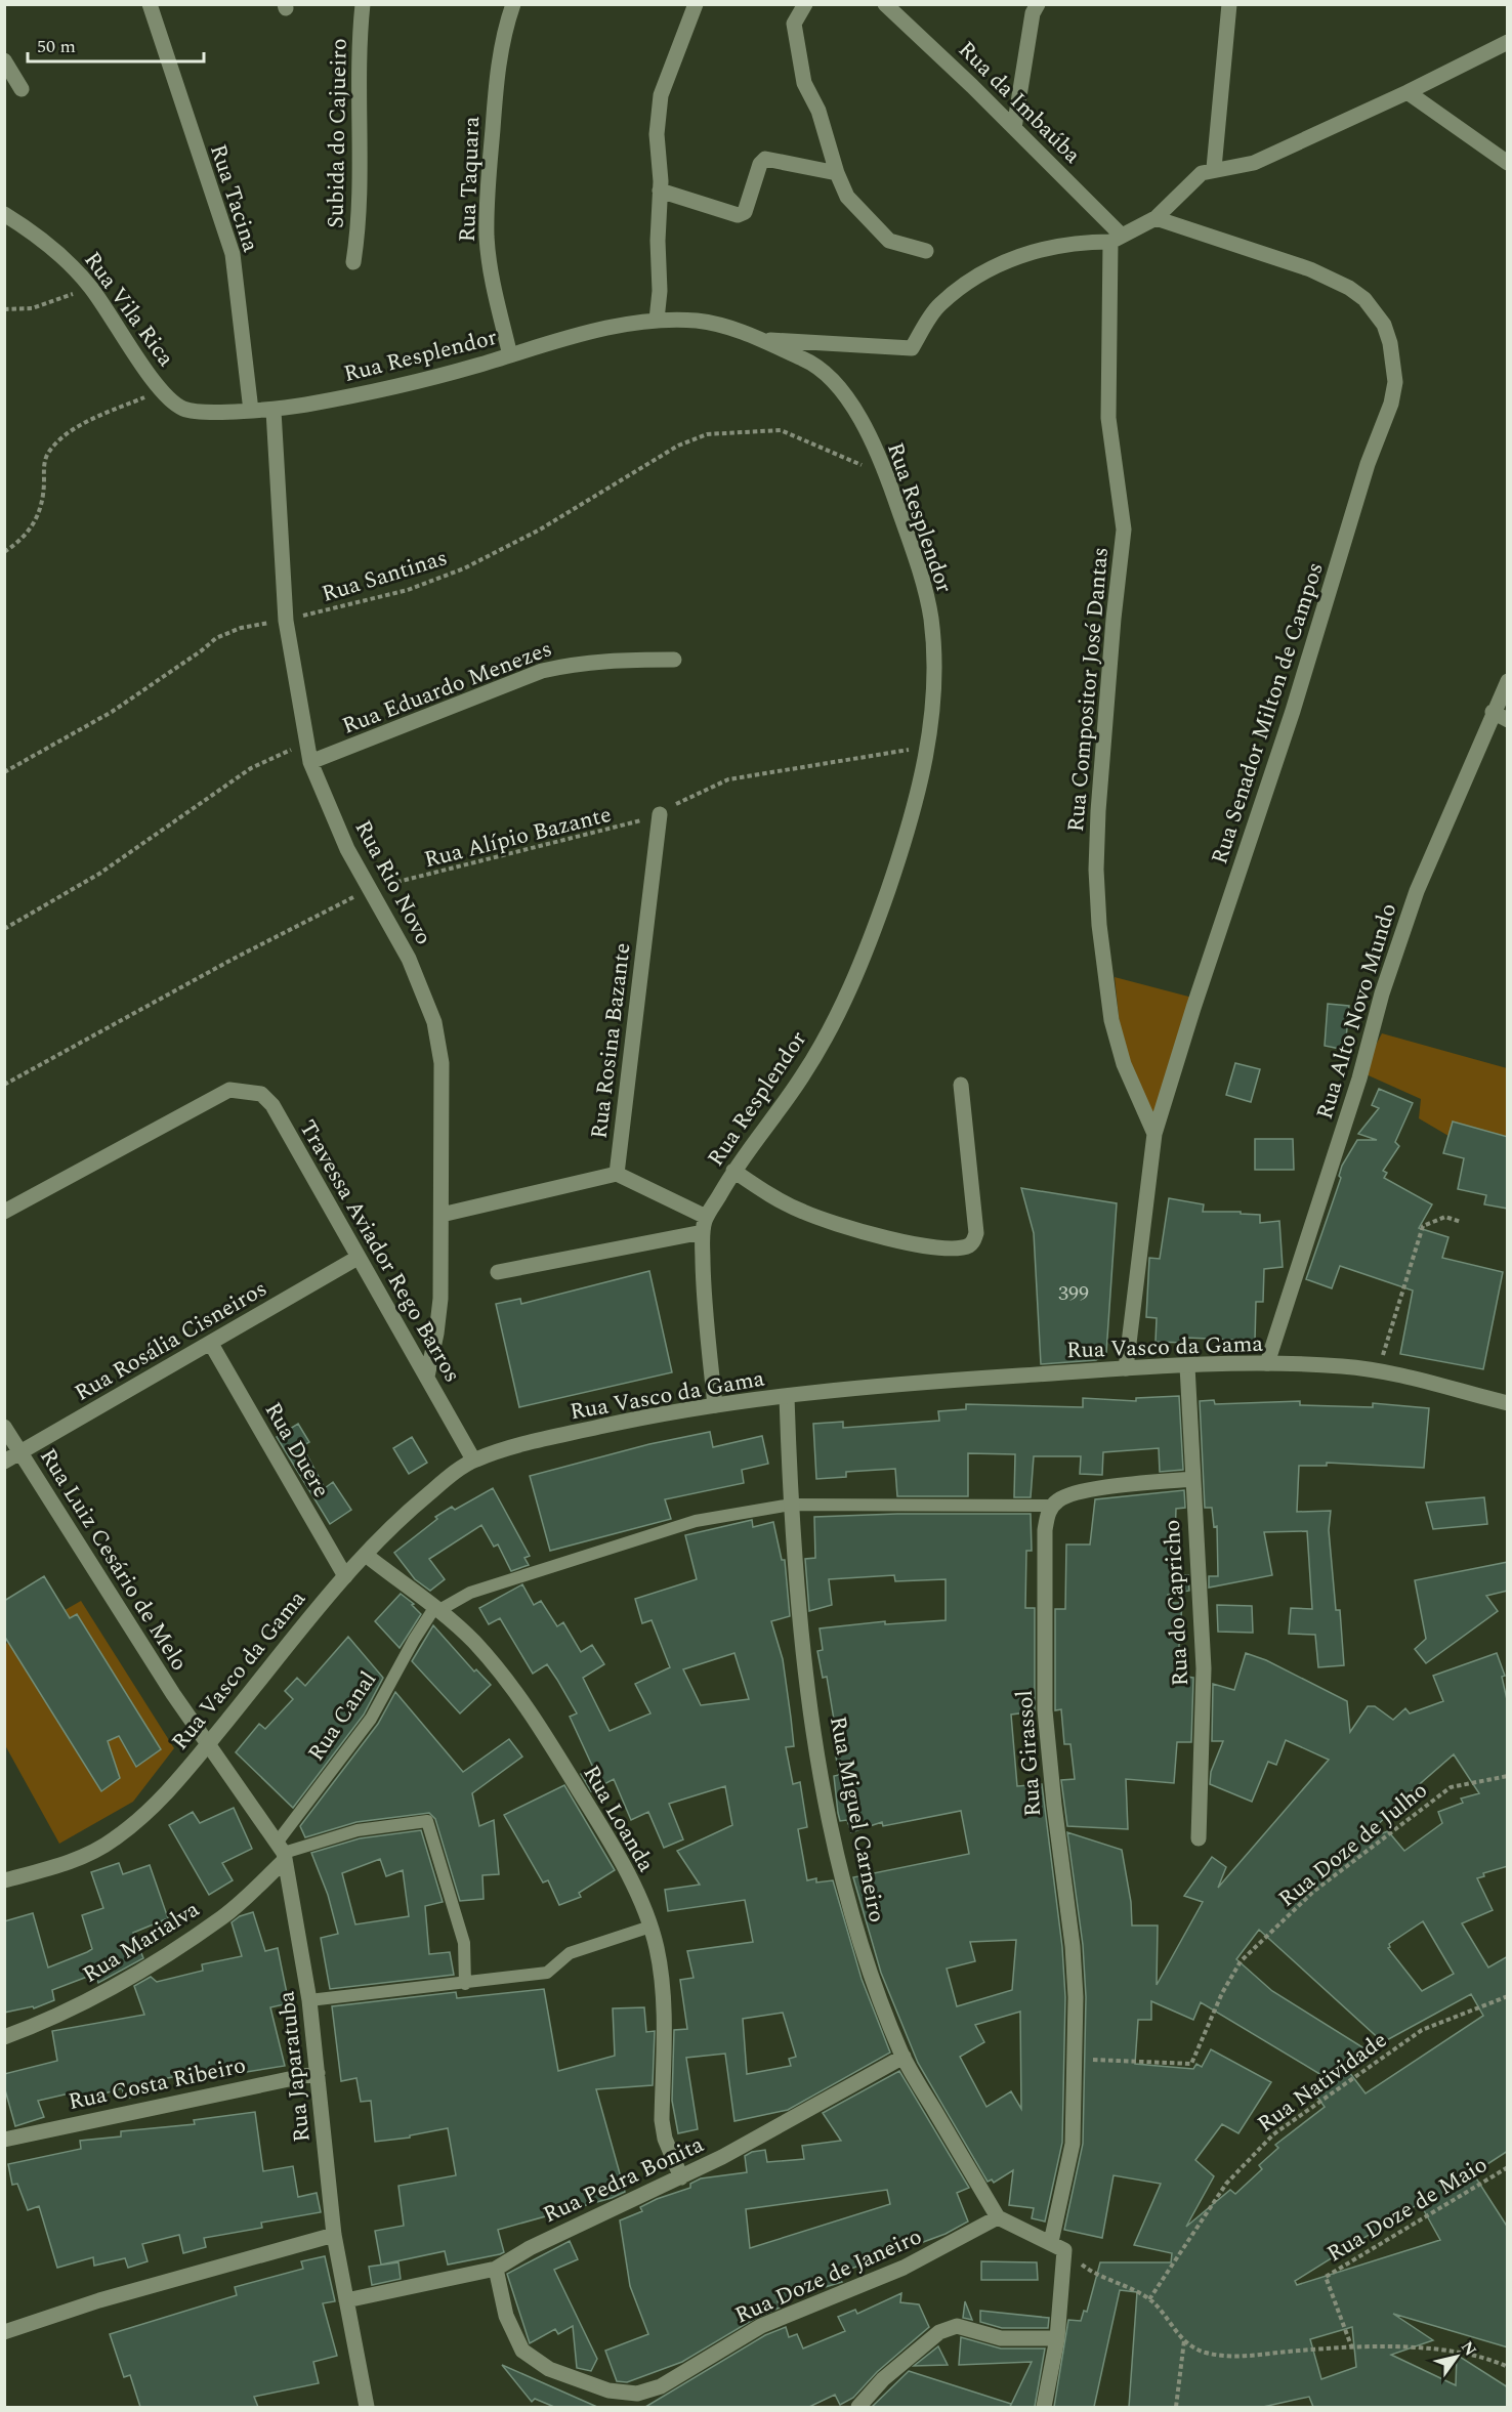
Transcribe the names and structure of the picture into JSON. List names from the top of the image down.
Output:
{
  "streets": {
    "street": [
      "Rua da Imbaúba",
      "Subida do Cajueiro",
      "Rua Taquara",
      "Rua Tacina",
      "Rua Vila Rica",
      "Rua Resplendor",
      "Rua Eduardo Menezes",
      "Rua Compositor José Dantas",
      "Rua Senador Milton de Campos",
      "Rua Rio Novo",
      "Rua Alto Novo Mundo",
      "Rua Rosina Bazante",
      "Travessa Aviador Rego Barros",
      "Rua Rosália Cisneiros",
      "Rua Vasco da Gama",
      "Rua Duere",
      "Rua Luiz Cesário de Melo",
      "Rua do Capricho",
      "Rua Girassol",
      "Rua Loanda",
      "Rua Miguel Carneiro",
      "Rua Marialva",
      "Rua Japaratuba",
      "Rua Costa Ribeiro",
      "Rua Pedra Bonita",
      "Rua Doze de Janeiro"
    ],
    "lane": ["Rua Canal"],
    "path": [
      "Rua Santinas",
      "Rua Alípio Bazante",
      "Rua Doze de Julho",
      "Rua Natividade",
      "Rua Doze de Maio"
    ]
  },
  "crossings": [
    ["Rua da Imbaúba", "Rua Compositor José Dantas"],
    ["Rua Taquara", "Rua Resplendor"],
    ["Rua Tacina", "Rua Resplendor"],
    ["Rua Vila Rica", "Rua Resplendor"],
    ["Rua Resplendor", "Rua Santinas"],
    ["Rua Resplendor", "Rua Alípio Bazante"],
    ["Rua Resplendor", "Rua Rio Novo"],
    ["Rua Resplendor", "Rua Rosina Bazante"],
    ["Rua Santinas", "Rua Rio Novo"],
    ["Rua Eduardo Menezes", "Rua Rio Novo"],
    ["Rua Compositor José Dantas", "Rua Senador Milton de Campos"],
    ["Rua Senador Milton de Campos", "Rua Vasco da Gama"],
    ["Rua Alípio Bazante", "Rua Rio Novo"],
    ["Rua Alípio Bazante", "Rua Rosina Bazante"],
    ["Rua Rio Novo", "Travessa Aviador Rego Barros"],
    ["Rua Alto Novo Mundo", "Rua Vasco da Gama"],
    ["Travessa Aviador Rego Barros", "Rua Rosália Cisneiros"],
    ["Travessa Aviador Rego Barros", "Rua Vasco da Gama"],
    ["Rua Rosália Cisneiros", "Rua Duere"],
    ["Rua Rosália Cisneiros", "Rua Luiz Cesário de Melo"],
    ["Rua Vasco da Gama", "Rua Duere"],
    ["Rua Vasco da Gama", "Rua Luiz Cesário de Melo"],
    ["Rua Vasco da Gama", "Rua do Capricho"],
    ["Rua Vasco da Gama", "Rua Loanda"],
    ["Rua Vasco da Gama", "Rua Miguel Carneiro"],
    ["Rua Vasco da Gama", "Rua Japaratuba"],
    ["Rua Luiz Cesário de Melo", "Rua Japaratuba"],
    ["Rua Canal", "Rua Loanda"],
    ["Rua Canal", "Rua Marialva"],
    ["Rua Canal", "Rua Japaratuba"],
    ["Rua Girassol", "Rua Doze de Julho"],
    ["Rua Loanda", "Rua Pedra Bonita"],
    ["Rua Miguel Carneiro", "Rua Pedra Bonita"],
    ["Rua Miguel Carneiro", "Rua Doze de Janeiro"],
    ["Rua Marialva", "Rua Japaratuba"],
    ["Rua Japaratuba", "Rua Costa Ribeiro"],
    ["Rua Japaratuba", "Rua Pedra Bonita"],
    ["Rua Pedra Bonita", "Rua Doze de Janeiro"]
  ],
  "house_numbers": ["399"],
  "scale_bar": "50 m",
  "north": "top right"
}
